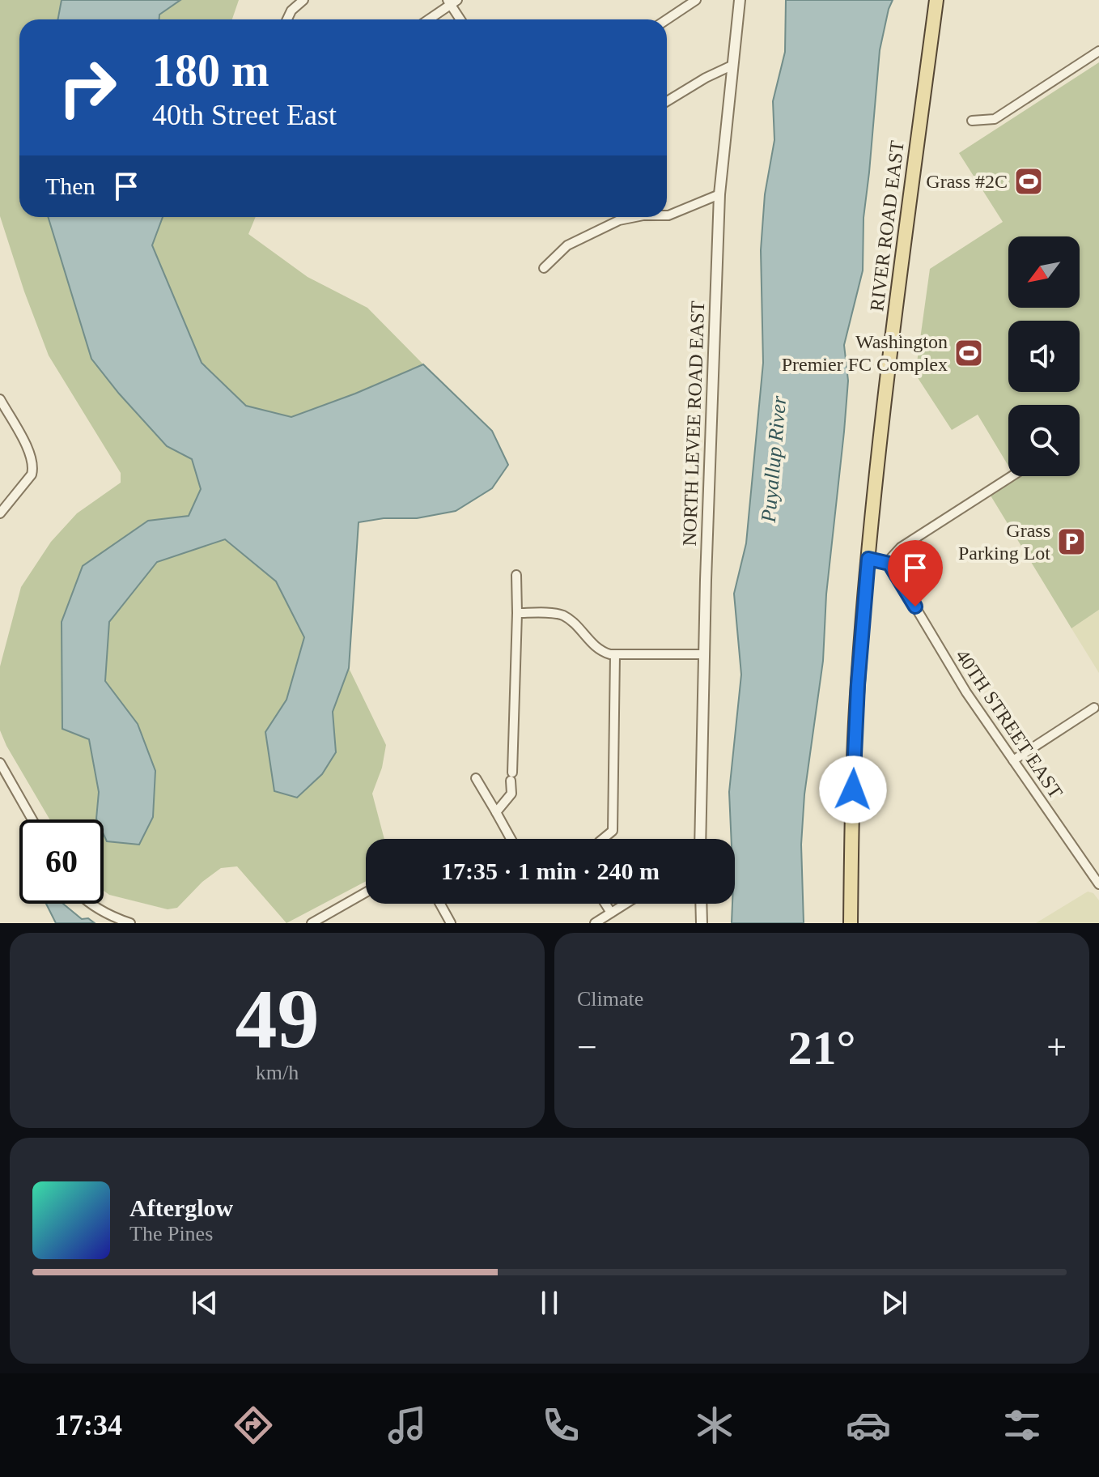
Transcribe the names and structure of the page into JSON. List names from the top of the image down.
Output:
{
  "streets": {
    "main road": ["RIVER ROAD EAST"],
    "street": ["NORTH LEVEE ROAD EAST", "40TH STREET EAST"]
  },
  "water": ["Puyallup River"],
  "places": {
    "sports": ["Grass #2C", "Washington Premier FC Complex"],
    "parking": ["Grass Parking Lot"]
  },
  "north": "bottom left",
  "page": {
    "turn": ["180 m", "40th Street East"],
    "then": "Then",
    "limit": "60",
    "trip": "17:35 · 1 min · 240 m",
    "tile": [
      ["49", "km/h"],
      "Climate"
    ],
    "heat": ["−", "21°", "+"],
    "song": ["Afterglow", "The Pines"],
    "tabs": "17:34"
  }
}
